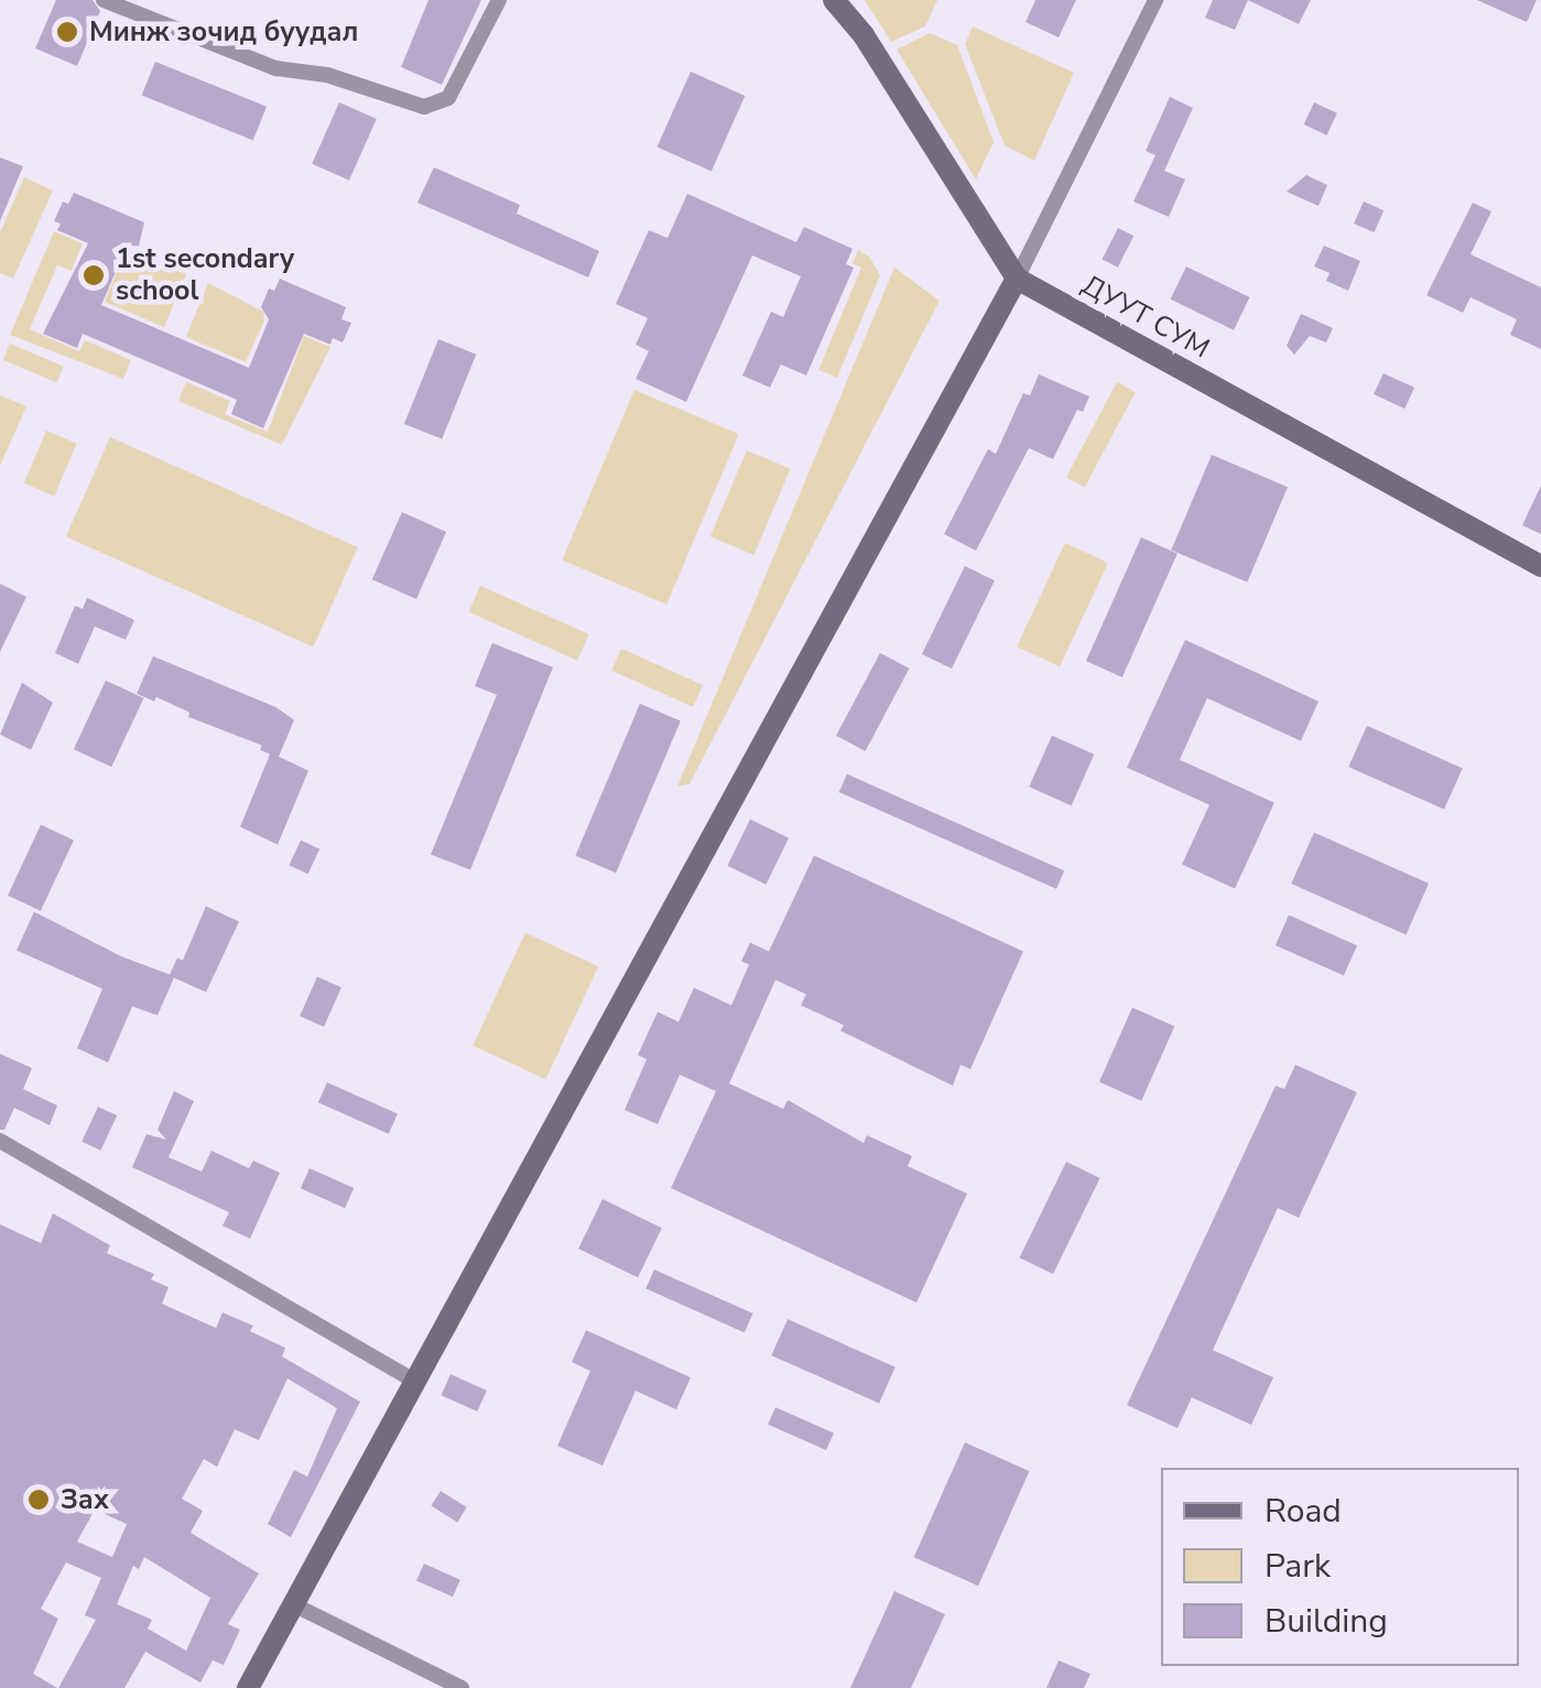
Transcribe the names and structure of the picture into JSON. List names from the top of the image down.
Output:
{
  "streets": {
    "street": ["ДУУТ СУМ"]
  },
  "places": ["Минж зочид буудал", "1st secondary school", "Зах"],
  "legend": ["Road", "Park", "Building"]
}
